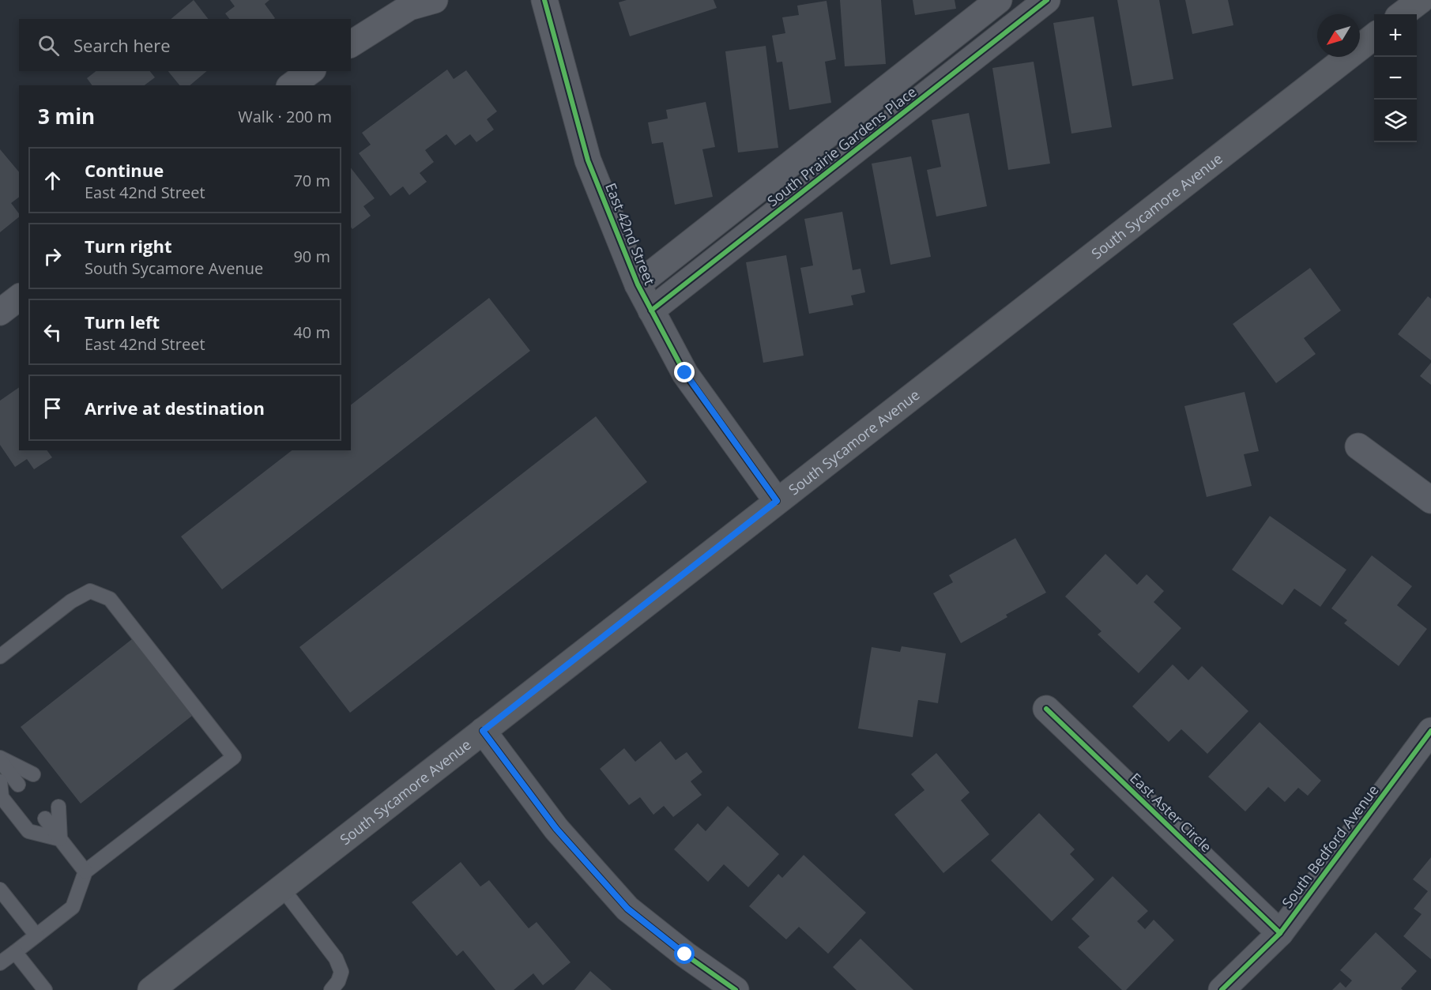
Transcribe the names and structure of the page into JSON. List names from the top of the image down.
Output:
{
  "streets": {
    "main road": ["South Sycamore Avenue"],
    "street": [
      "South Prairie Gardens Place",
      "East 42nd Street",
      "East Aster Circle",
      "South Bedford Avenue"
    ]
  },
  "crossings": [
    ["South Prairie Gardens Place", "East 42nd Street"],
    ["South Sycamore Avenue", "East 42nd Street"],
    ["East Aster Circle", "South Bedford Avenue"]
  ],
  "north": "bottom left",
  "page": {
    "map_buttons": ["+", "−"],
    "search": "Search here",
    "heading": ["3 min", "Walk · 200 m"],
    "list": [
      ["Continue", "East 42nd Street", "70 m"],
      ["Turn right", "South Sycamore Avenue", "90 m"],
      ["Turn left", "East 42nd Street", "40 m"],
      "Arrive at destination"
    ]
  }
}
